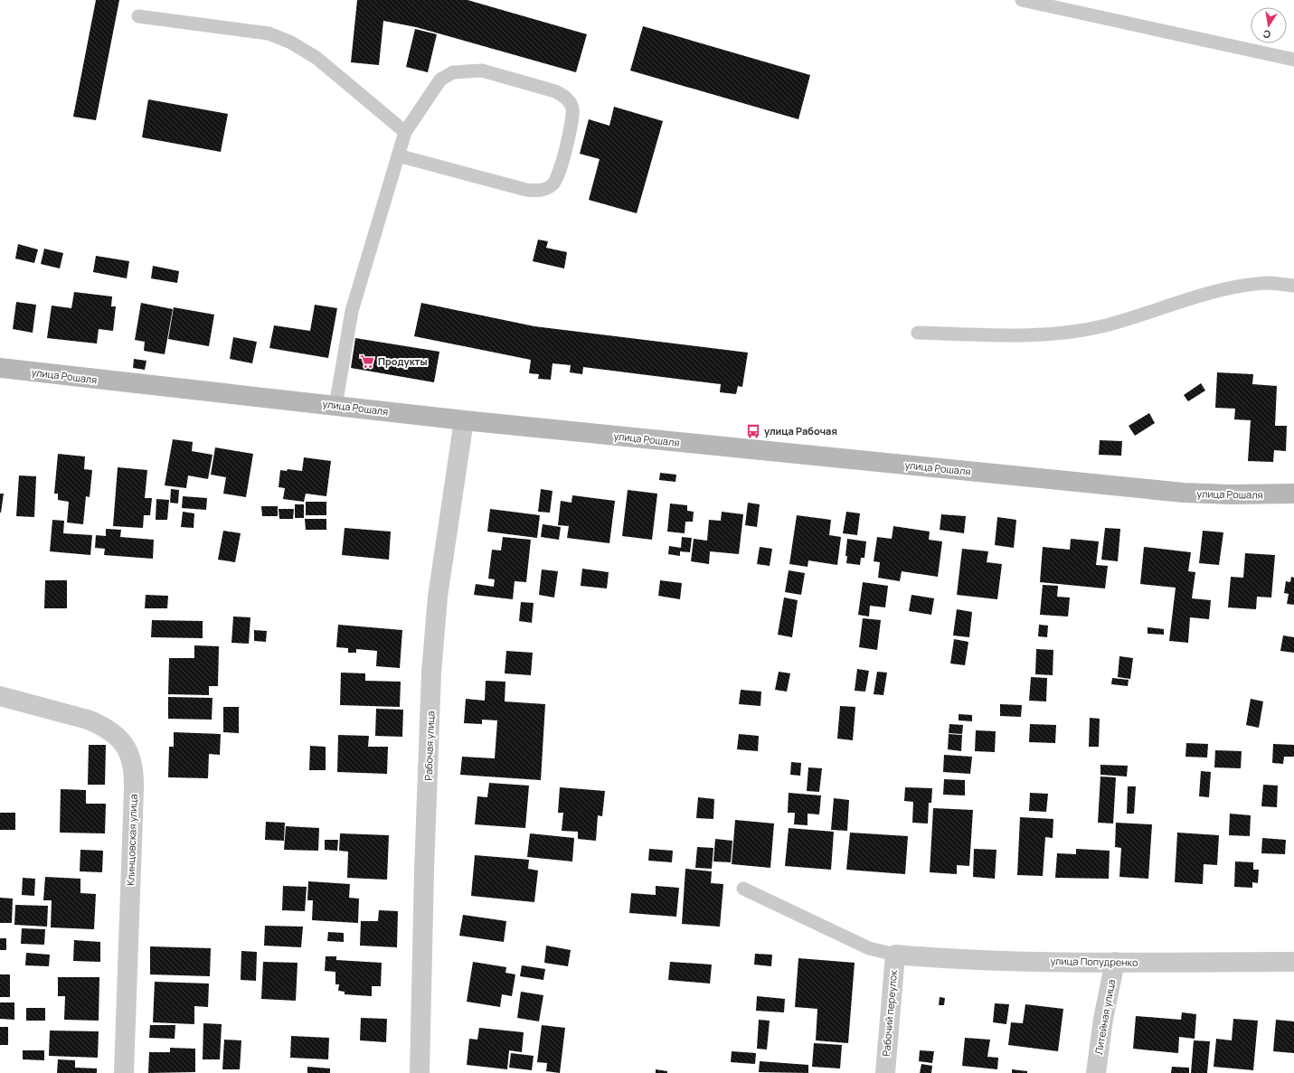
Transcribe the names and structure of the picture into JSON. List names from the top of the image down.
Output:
{
  "streets": {
    "main road": ["улица Рошаля"],
    "street": [
      "Рабочая улица",
      "Клинцовская улица",
      "улица Попудренко",
      "Рабочий переулок",
      "Литейная улица"
    ]
  },
  "crossings": [
    ["улица Рошаля", "Рабочая улица"],
    ["улица Попудренко", "Рабочий переулок"],
    ["улица Попудренко", "Литейная улица"]
  ],
  "places": {
    "supermarket": ["Продукты"],
    "bus stop": ["улица Рабочая"]
  },
  "north": "bottom"
}
